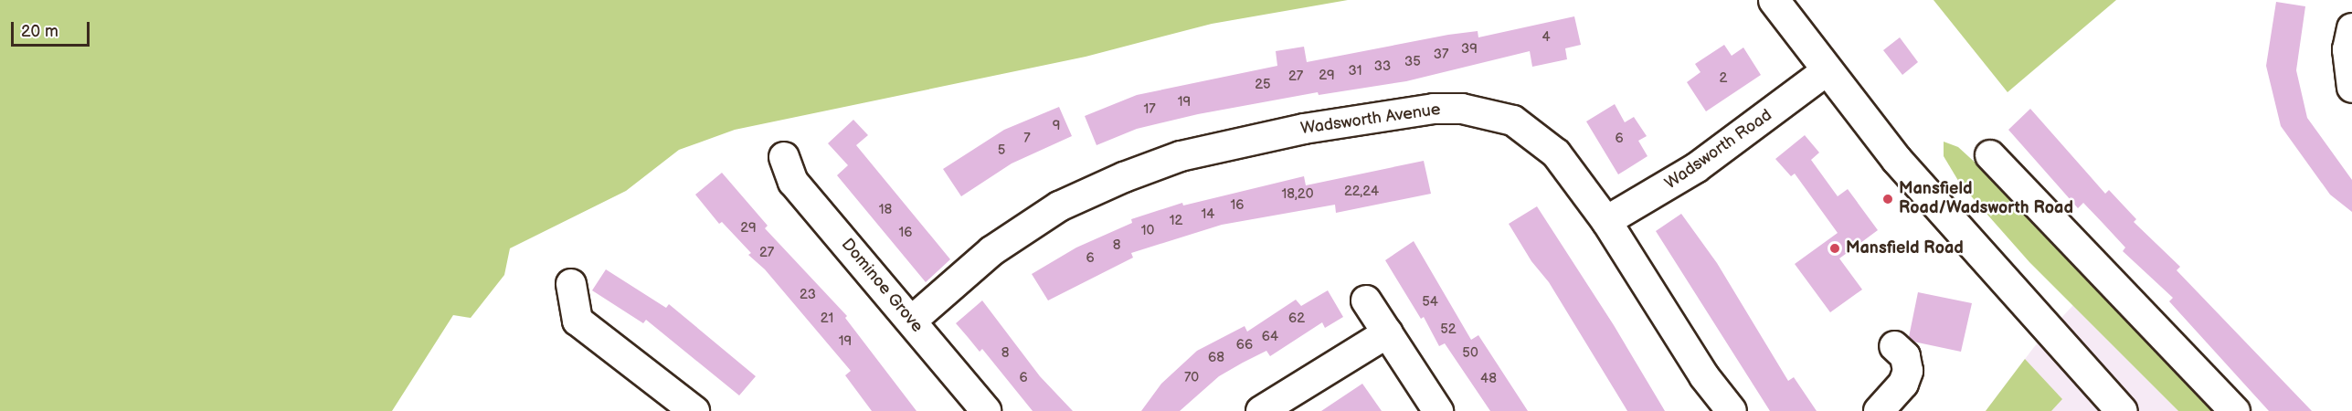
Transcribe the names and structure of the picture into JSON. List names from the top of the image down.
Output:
{
  "streets": {
    "street": ["Wadsworth Avenue", "Wadsworth Road", "Dominoe Grove"]
  },
  "crossings": [
    ["Wadsworth Avenue", "Wadsworth Road"],
    ["Wadsworth Avenue", "Dominoe Grove"]
  ],
  "places": ["Mansfield Road/Wadsworth Road", "Mansfield Road"],
  "house_numbers": [
    "4",
    "39",
    "37",
    "35",
    "33",
    "31",
    "29",
    "27",
    "2",
    "25",
    "19",
    "17",
    "9",
    "7",
    "6",
    "5",
    "22,24",
    "18,20",
    "16",
    "18",
    "14",
    "12",
    "29",
    "10",
    "16",
    "8",
    "27",
    "6",
    "23",
    "54",
    "21",
    "62",
    "52",
    "64",
    "19",
    "66",
    "8",
    "50",
    "68",
    "6",
    "70",
    "48"
  ],
  "scale_bar": "20 m"
}
